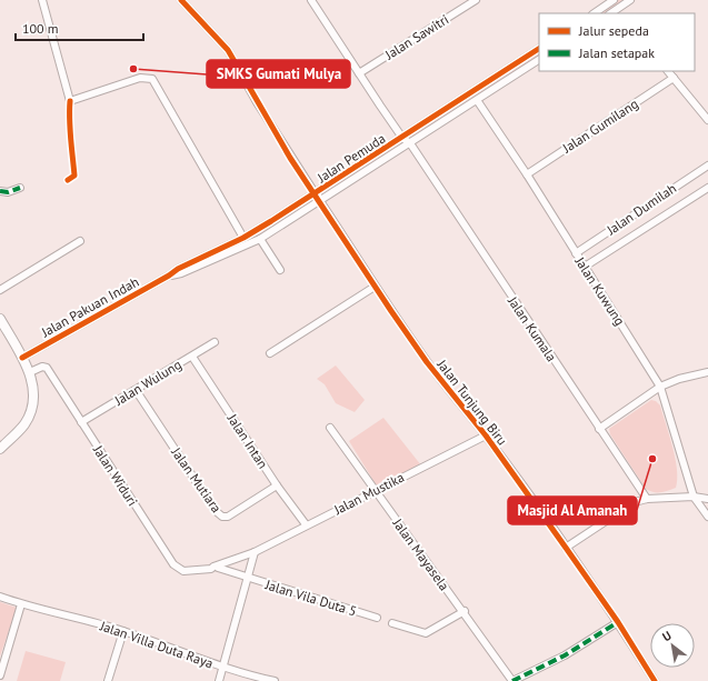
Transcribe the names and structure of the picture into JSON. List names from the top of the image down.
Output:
{
  "streets": {
    "street": [
      "Jalan Sawitri",
      "Jalan Gumilang",
      "Jalan Pemuda",
      "Jalan Dumilah",
      "Jalan Kuwung",
      "Jalan Pakuan Indah",
      "Jalan Kumala",
      "Jalan Wulung",
      "Jalan Tunjung Biru",
      "Jalan Intan",
      "Jalan Widuri",
      "Jalan Mutiara",
      "Jalan Mustika",
      "Jalan Mayasela",
      "Jalan Vila Duta 5",
      "Jalan Villa Duta Raya"
    ]
  },
  "crossings": [
    ["Jalan Gumilang", "Jalan Kuwung"],
    ["Jalan Pemuda", "Jalan Kuwung"],
    ["Jalan Pemuda", "Jalan Pakuan Indah"],
    ["Jalan Pemuda", "Jalan Kumala"],
    ["Jalan Pemuda", "Jalan Tunjung Biru"],
    ["Jalan Dumilah", "Jalan Kuwung"],
    ["Jalan Wulung", "Jalan Intan"],
    ["Jalan Wulung", "Jalan Widuri"],
    ["Jalan Wulung", "Jalan Mutiara"],
    ["Jalan Tunjung Biru", "Jalan Mustika"],
    ["Jalan Intan", "Jalan Mutiara"],
    ["Jalan Widuri", "Jalan Mustika"],
    ["Jalan Widuri", "Jalan Vila Duta 5"],
    ["Jalan Mustika", "Jalan Mayasela"],
    ["Jalan Mustika", "Jalan Vila Duta 5"],
    ["Jalan Mustika", "Jalan Villa Duta Raya"],
    ["Jalan Vila Duta 5", "Jalan Villa Duta Raya"]
  ],
  "places": ["SMKS Gumati Mulya", "Masjid Al Amanah"],
  "legend": ["Jalur sepeda", "Jalan setapak"],
  "scale_bar": "100 m",
  "north": "top left"
}
